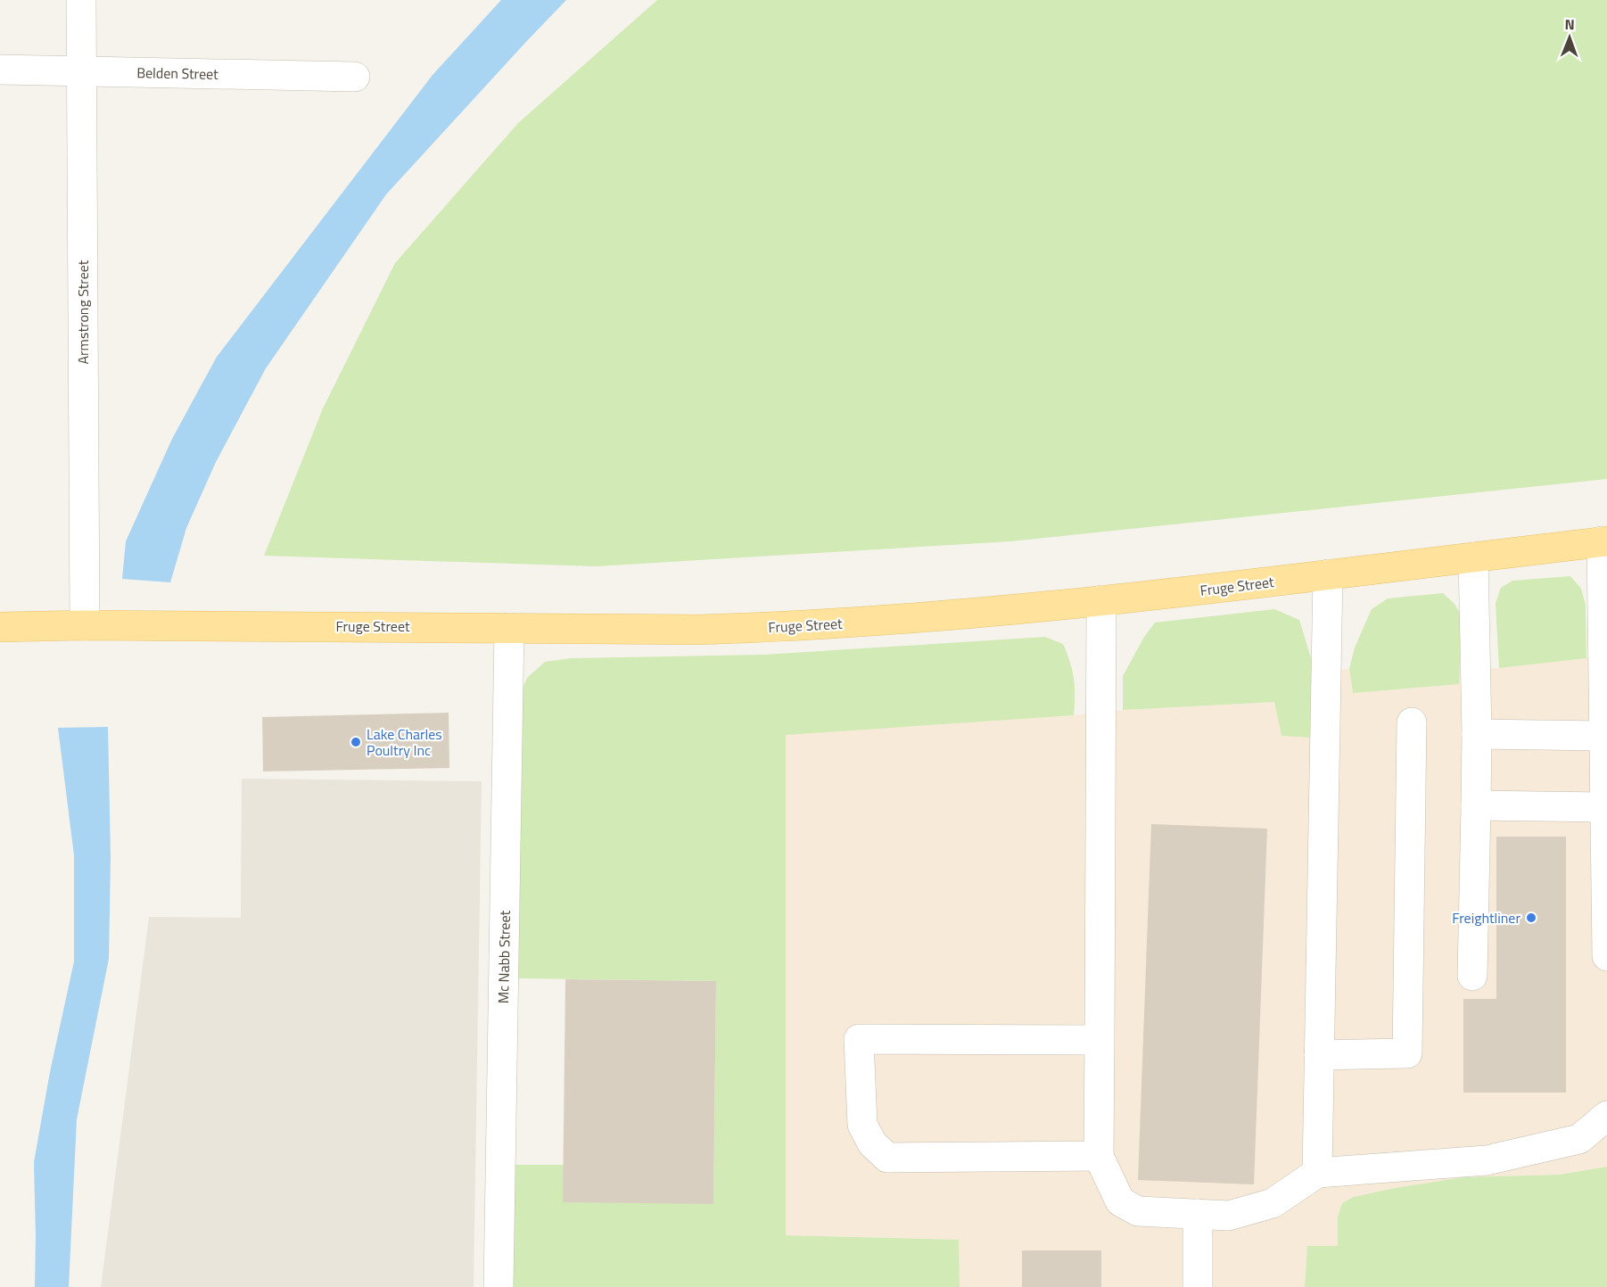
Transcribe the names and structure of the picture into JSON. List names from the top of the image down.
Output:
{
  "streets": {
    "main road": ["Fruge Street"],
    "street": ["Belden Street", "Armstrong Street", "Mc Nabb Street"]
  },
  "crossings": [
    ["Belden Street", "Armstrong Street"],
    ["Armstrong Street", "Fruge Street"],
    ["Fruge Street", "Mc Nabb Street"]
  ],
  "places": ["Lake Charles Poultry Inc", "Freightliner"],
  "north": "top"
}
